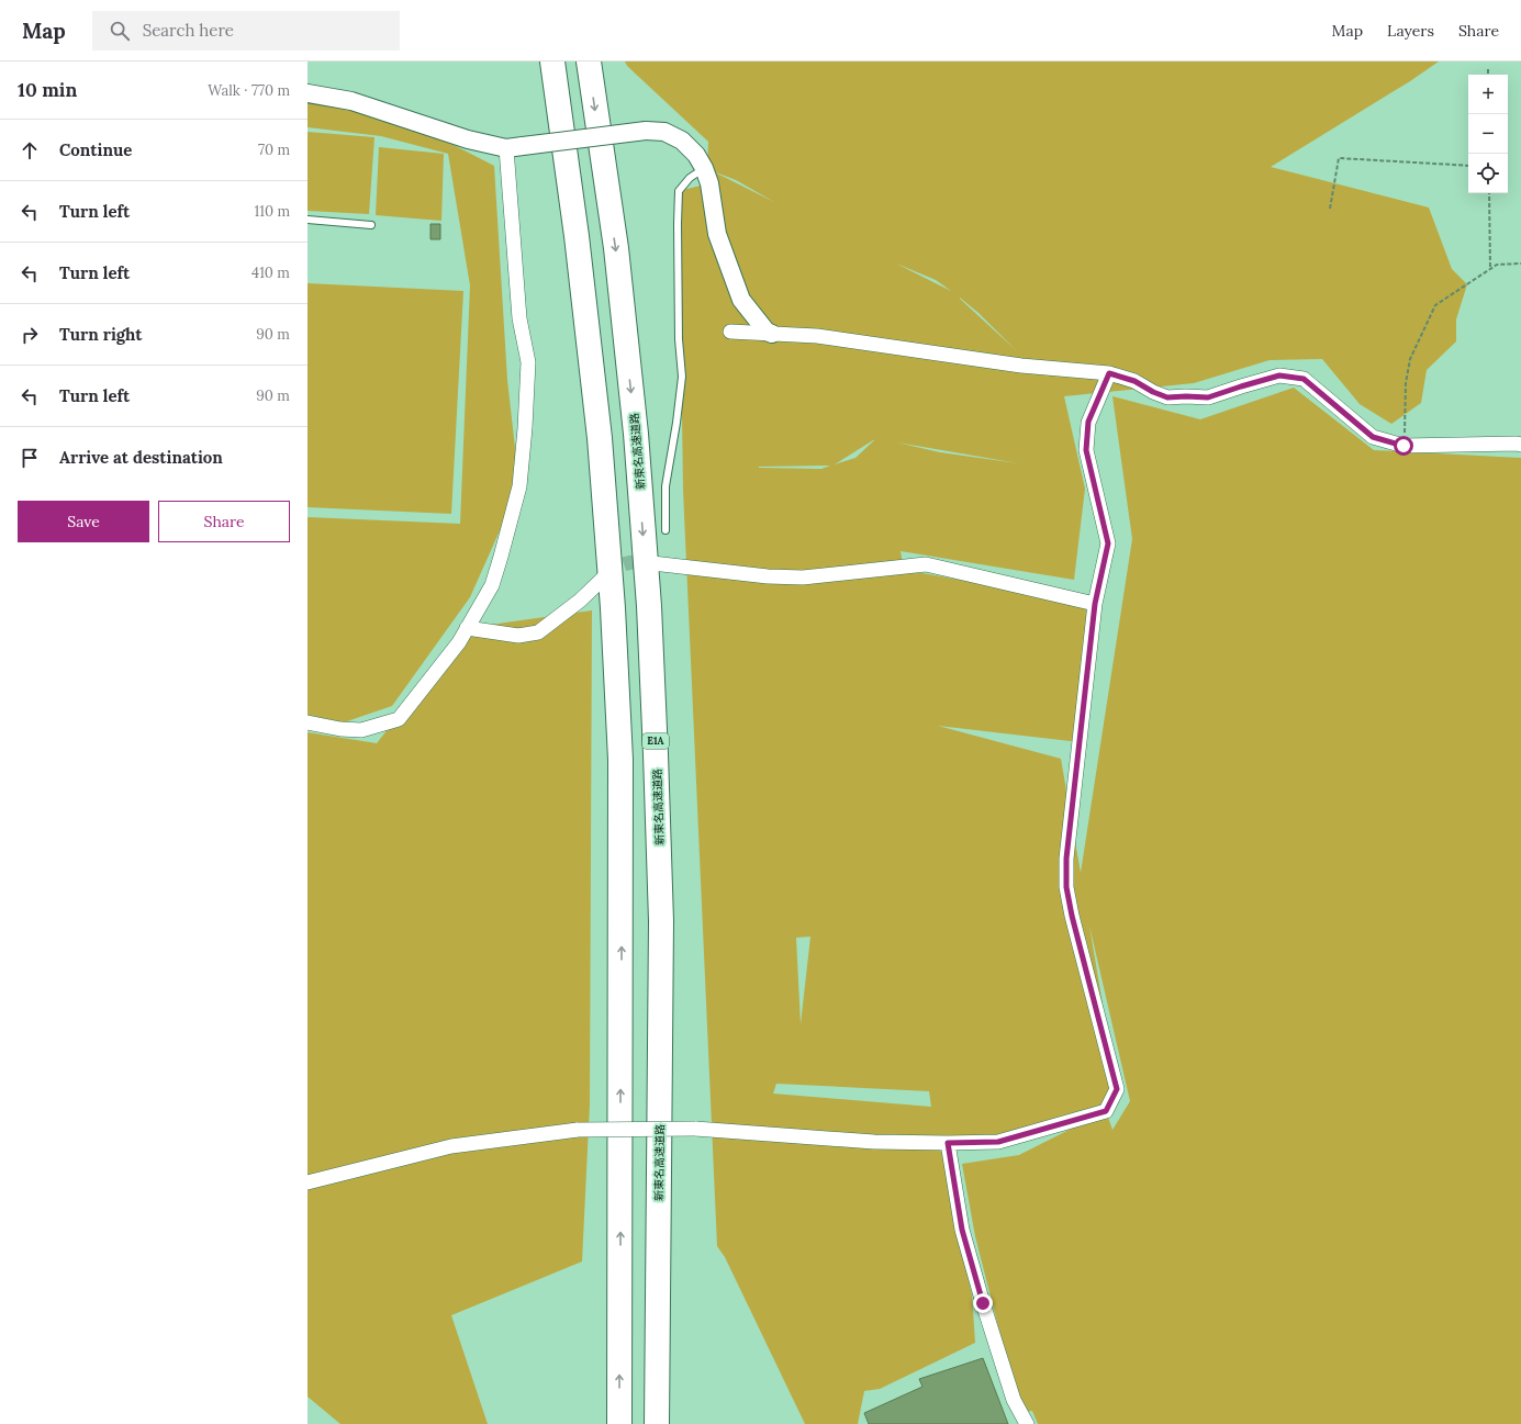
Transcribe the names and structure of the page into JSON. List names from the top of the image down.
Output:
{
  "streets": {
    "highway": ["新東名高速道路", "E1A"]
  },
  "page": {
    "header": "Map",
    "search": "Search here",
    "nav": ["Map", "Layers", "Share"],
    "heading": ["10 min", "Walk · 770 m"],
    "map_buttons": ["+", "−"],
    "list": [
      ["Continue", "70 m"],
      ["Turn left", "110 m"],
      ["Turn left", "410 m"],
      ["Turn right", "90 m"],
      ["Turn left", "90 m"],
      "Arrive at destination"
    ],
    "buttons": ["Save", "Share"]
  }
}
